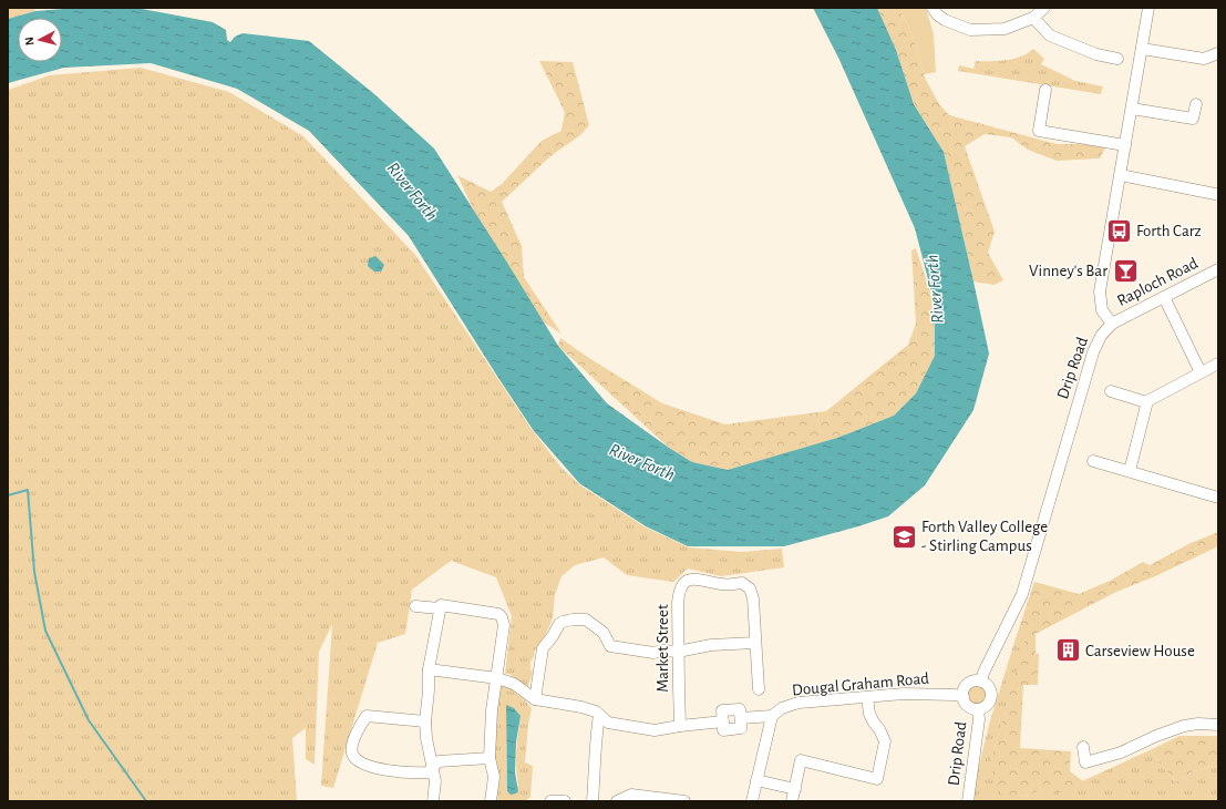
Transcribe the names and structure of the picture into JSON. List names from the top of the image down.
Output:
{
  "streets": {
    "street": [
      "Raploch Road",
      "Drip Road",
      "Market Street",
      "Dougal Graham Road"
    ]
  },
  "crossings": [
    ["Raploch Road", "Drip Road"],
    ["Drip Road", "Dougal Graham Road"]
  ],
  "water": ["River Forth"],
  "places": {
    "bus stop": ["Forth Carz"],
    "bar": ["Vinney's Bar"],
    "school or university": ["Forth Valley College - Stirling Campus"],
    "building": ["Carseview House"]
  },
  "north": "left"
}
